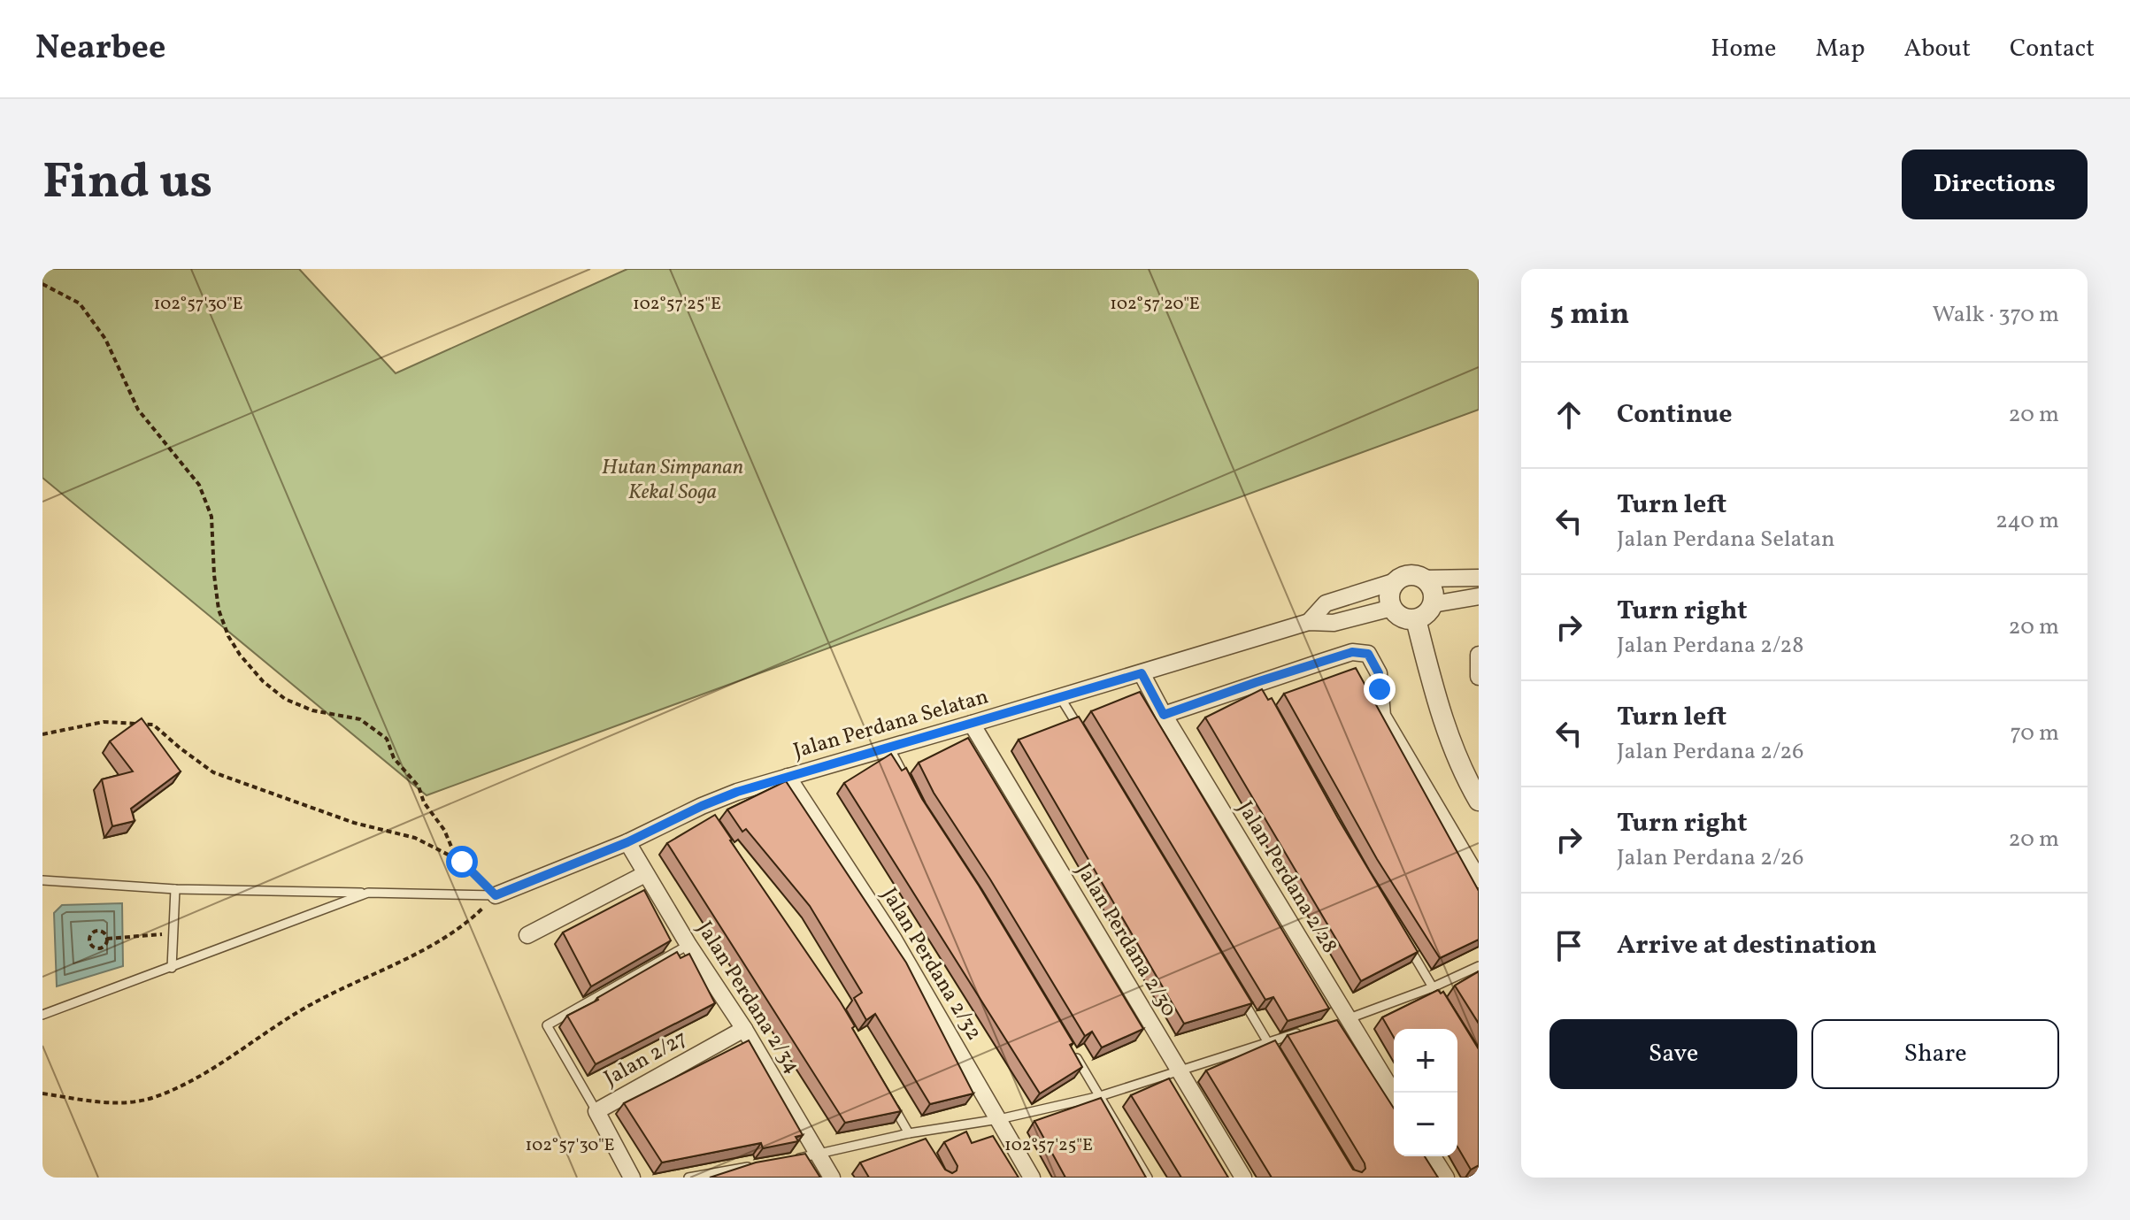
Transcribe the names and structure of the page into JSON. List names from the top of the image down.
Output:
{
  "streets": {
    "street": [
      "Jalan Perdana Selatan",
      "Jalan Perdana 2/28",
      "Jalan Perdana 2/30",
      "Jalan Perdana 2/32",
      "Jalan Perdana 2/34",
      "Jalan 2/27"
    ]
  },
  "crossings": [
    ["Jalan Perdana Selatan", "Jalan Perdana 2/28"],
    ["Jalan Perdana Selatan", "Jalan Perdana 2/30"],
    ["Jalan Perdana Selatan", "Jalan Perdana 2/32"],
    ["Jalan Perdana Selatan", "Jalan Perdana 2/34"],
    ["Jalan Perdana 2/34", "Jalan 2/27"]
  ],
  "parks": ["Hutan Simpanan Kekal Soga"],
  "page": {
    "header": "Nearbee",
    "nav": [
      "Home",
      "Map",
      "About",
      "Contact"
    ],
    "title": "Find us",
    "buttons": [
      "Directions",
      ["Save", "Share"]
    ],
    "heading": ["5 min", "Walk · 370 m"],
    "list": [
      ["Continue", "20 m"],
      ["Turn left", "Jalan Perdana Selatan", "240 m"],
      ["Turn right", "Jalan Perdana 2/28", "20 m"],
      ["Turn left", "Jalan Perdana 2/26", "70 m"],
      ["Turn right", "Jalan Perdana 2/26", "20 m"],
      "Arrive at destination"
    ],
    "map_buttons": ["+", "−"]
  },
  "coordinates": ["102°57'30\"E", "102°57'25\"E", "102°57'20\"E"]
}
